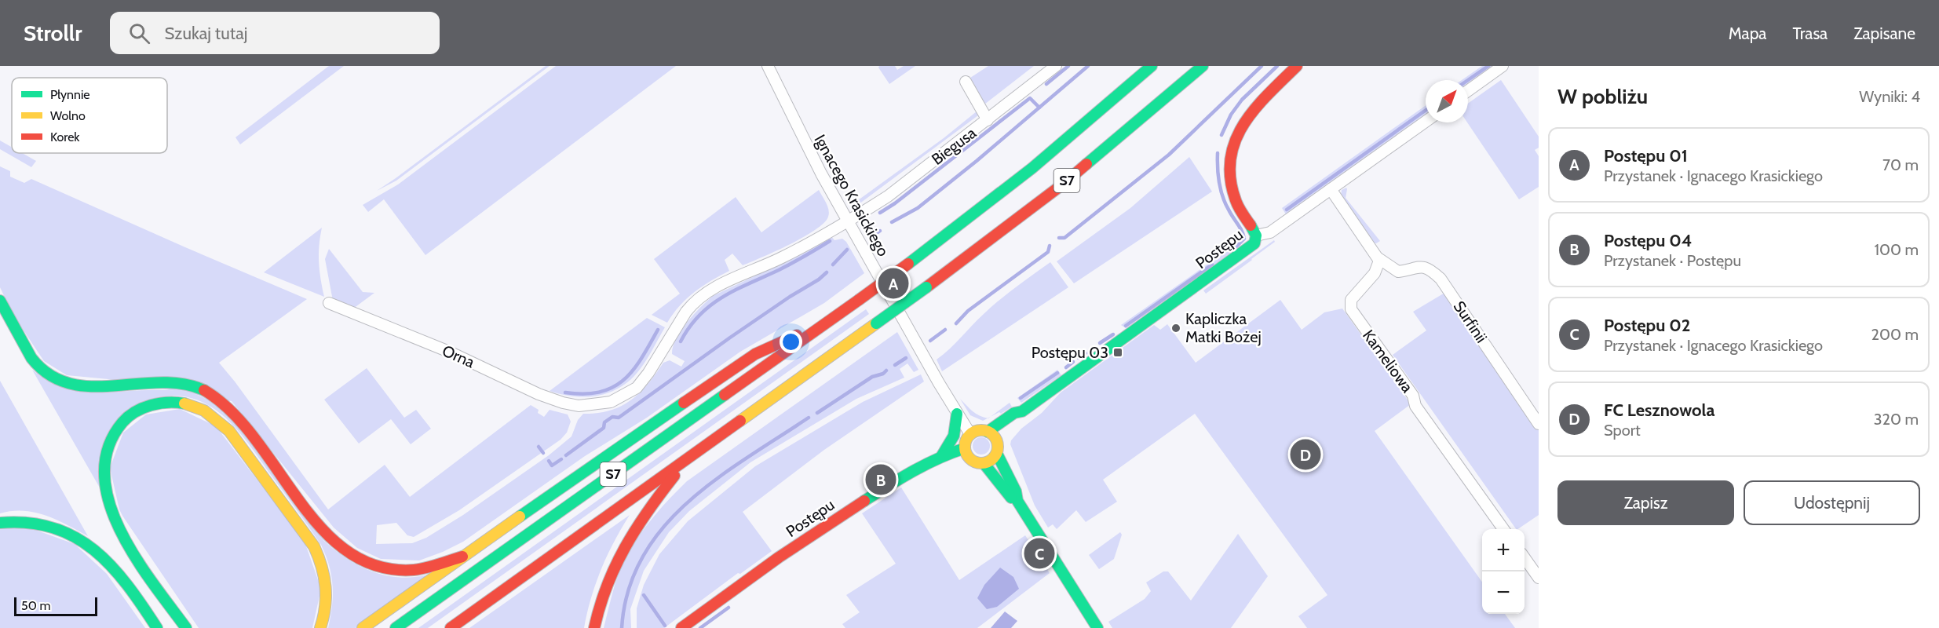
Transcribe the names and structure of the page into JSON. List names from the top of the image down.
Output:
{
  "streets": {
    "main road": ["S7", "Postępu"],
    "street": [
      "Biegusa",
      "Ignacego Krasickiego",
      "Surfinii",
      "Orna",
      "Kameliowa"
    ]
  },
  "crossings": [
    ["Biegusa", "Ignacego Krasickiego"],
    ["Biegusa", "Orna"],
    ["Ignacego Krasickiego", "Postępu"],
    ["Surfinii", "Kameliowa"]
  ],
  "places": {
    "other": ["Kapliczka Matki Bożej"],
    "transit": ["Postępu 03"]
  },
  "legend": ["Płynnie", "Wolno", "Korek"],
  "scale_bar": "50 m",
  "north": "top right",
  "page": {
    "header": "Strollr",
    "search": "Szukaj tutaj",
    "nav": ["Mapa", "Trasa", "Zapisane"],
    "heading": ["W pobliżu", "Wyniki: 4"],
    "list": [
      {
        "mark": "A",
        "name": "Postępu 01",
        "note": "Przystanek · Ignacego Krasickiego",
        "value": "70 m"
      },
      {
        "mark": "B",
        "name": "Postępu 04",
        "note": "Przystanek · Postępu",
        "value": "100 m"
      },
      {
        "mark": "C",
        "name": "Postępu 02",
        "note": "Przystanek · Ignacego Krasickiego",
        "value": "200 m"
      },
      {
        "mark": "D",
        "name": "FC Lesznowola",
        "note": "Sport",
        "value": "320 m"
      }
    ],
    "pins": [
      "A",
      "D",
      "B",
      "C"
    ],
    "buttons": ["Zapisz", "Udostępnij"],
    "map_buttons": ["+", "−"],
    "scale": "50 m"
  }
}
